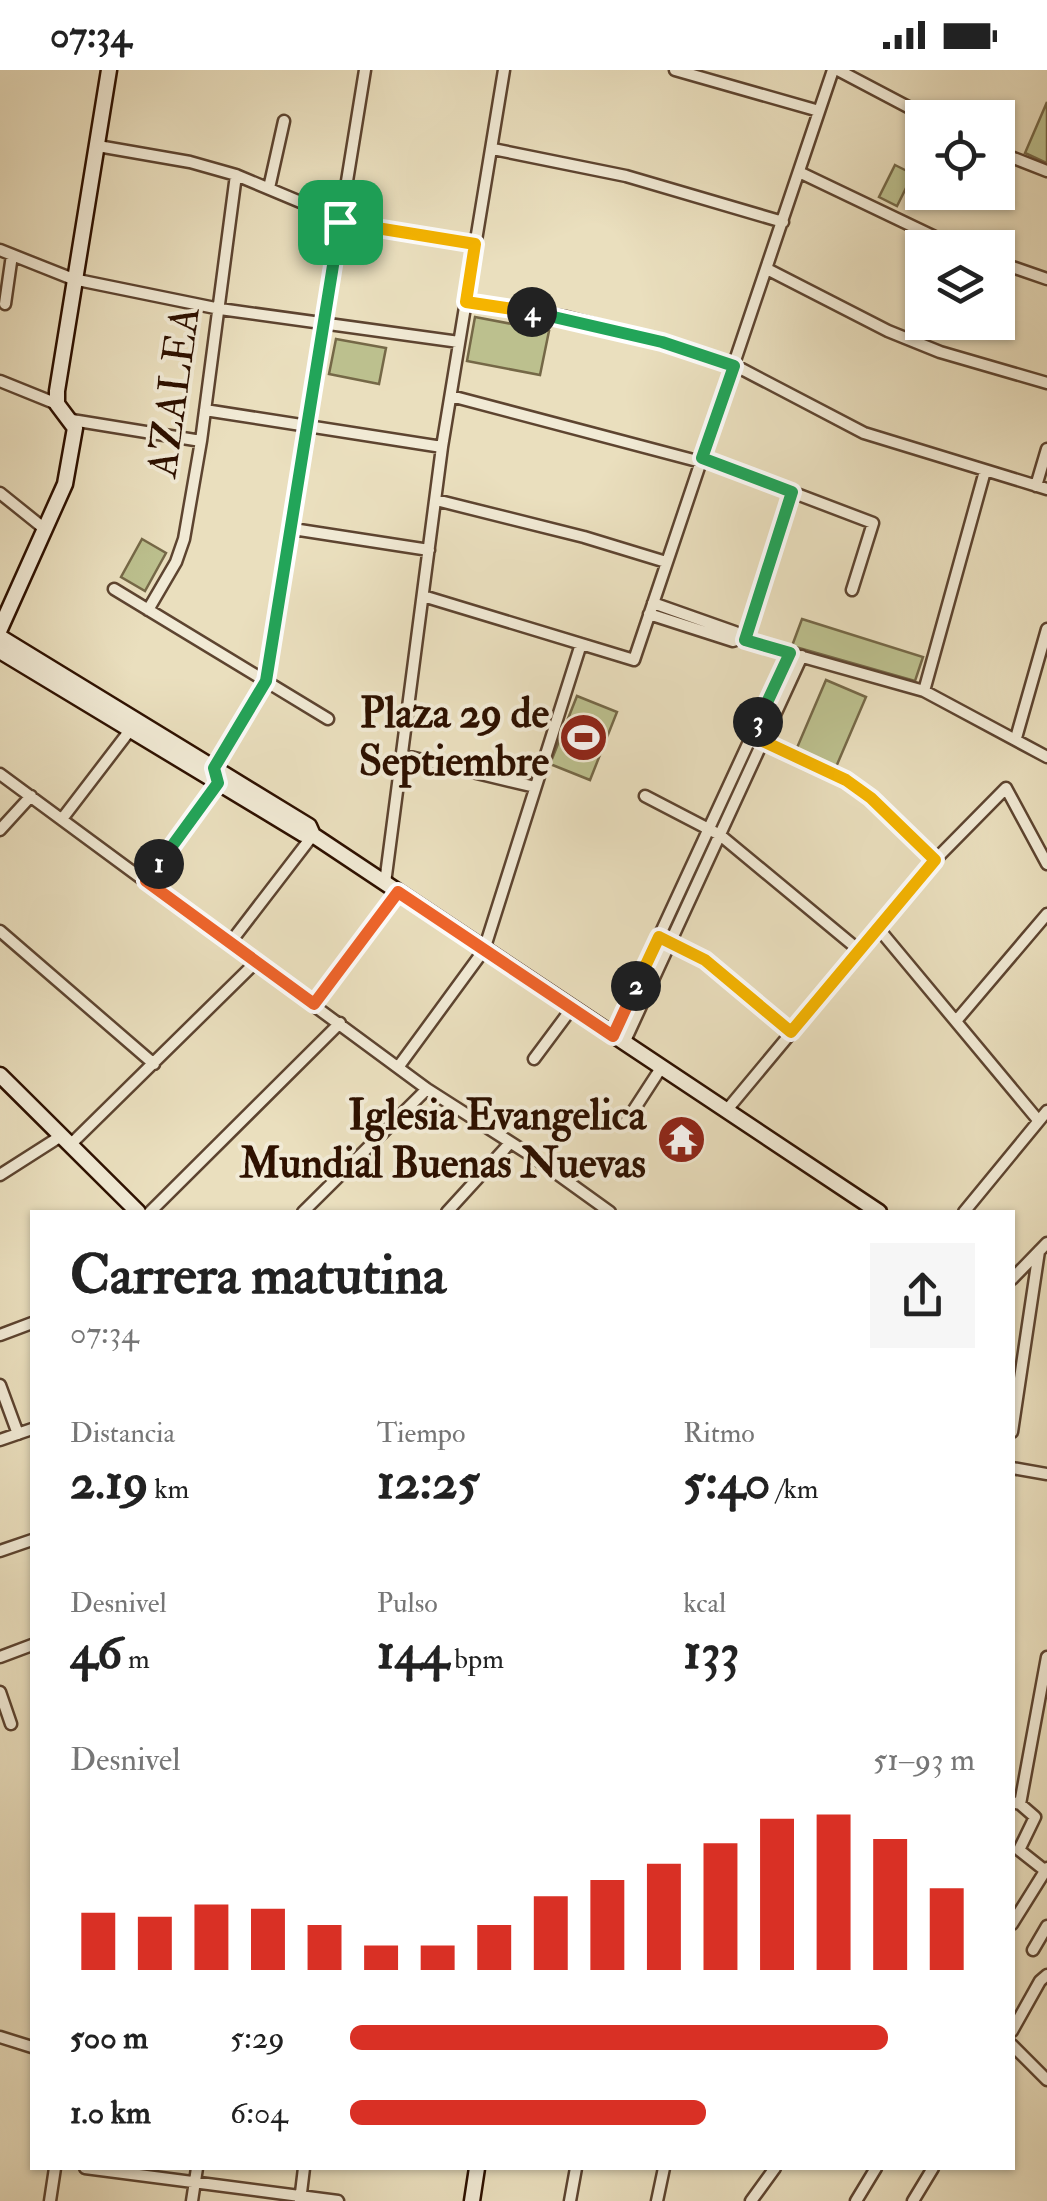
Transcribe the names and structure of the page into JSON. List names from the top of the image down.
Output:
{
  "streets": {
    "street": ["AZALEA"]
  },
  "places": {
    "sports": ["Plaza 29 de Septiembre"],
    "temple": ["Iglesia Evangelica Mundial Buenas Nuevas"]
  },
  "page": {
    "status": "07:34",
    "pins": [
      "4",
      "3",
      "1",
      "2"
    ],
    "heading": ["Carrera matutina", "07:34"],
    "stats": [
      ["Distancia", "2.19 km"],
      ["Tiempo", "12:25"],
      ["Ritmo", "5:40 /km"],
      ["Desnivel", "46 m"],
      ["Pulso", "144 bpm"],
      ["kcal", "133"]
    ],
    "chart": ["Desnivel", "51–93 m"],
    "list": [
      {
        "name": "500 m",
        "note": "5:29"
      },
      {
        "name": "1.0 km",
        "note": "6:04"
      }
    ]
  }
}
